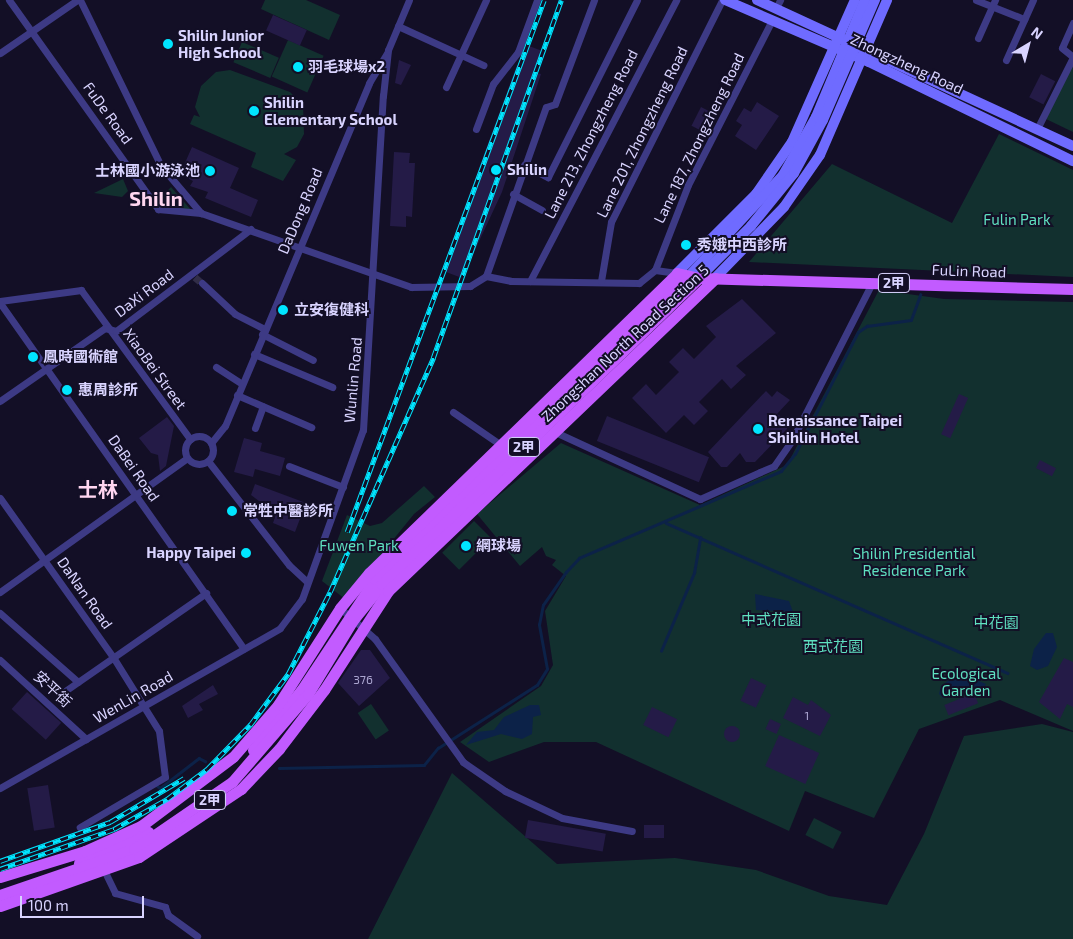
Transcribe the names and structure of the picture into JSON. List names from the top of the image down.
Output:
{
  "streets": {
    "main road": [
      "Zhongzheng Road",
      "FuLin Road",
      "2甲",
      "Zhongshan North Road Section 5"
    ],
    "street": [
      "FuDe Road",
      "Lane 201, Zhongzheng Road",
      "Lane 213, Zhongzheng Road",
      "Lane 187, Zhongzheng Road",
      "DaDong Road",
      "DaXi Road",
      "XiaoBei Street",
      "Wunlin Road",
      "DaBei Road",
      "DaNan Road",
      "安平街",
      "WenLin Road"
    ]
  },
  "crossings": [
    ["Zhongzheng Road", "Lane 201, Zhongzheng Road"],
    ["Zhongzheng Road", "Lane 187, Zhongzheng Road"],
    ["Zhongzheng Road", "Zhongshan North Road Section 5"],
    ["FuDe Road", "DaDong Road"],
    ["FuDe Road", "DaXi Road"],
    ["FuDe Road", "Wunlin Road"],
    ["DaDong Road", "XiaoBei Street"],
    ["DaDong Road", "Wunlin Road"],
    ["FuLin Road", "2甲"],
    ["FuLin Road", "Zhongshan North Road Section 5"],
    ["2甲", "Zhongshan North Road Section 5"],
    ["DaXi Road", "XiaoBei Street"],
    ["DaXi Road", "DaBei Road"],
    ["XiaoBei Street", "DaBei Road"],
    ["Wunlin Road", "WenLin Road"],
    ["DaBei Road", "WenLin Road"],
    ["DaNan Road", "WenLin Road"],
    ["安平街", "WenLin Road"]
  ],
  "districts": ["Shilin", "士林"],
  "parks": [
    "Fulin Park",
    "Fuwen Park",
    "Shilin Presidential Residence Park",
    "中式花園",
    "中花園",
    "西式花園",
    "Ecological Garden"
  ],
  "places": [
    "Shilin Junior High School",
    "羽毛球場x2",
    "Shilin Elementary School",
    "Shilin",
    "士林國小游泳池",
    "秀娥中西診所",
    "立安復健科",
    "鳳時國術館",
    "惠周診所",
    "Renaissance Taipei Shihlin Hotel",
    "常牲中醫診所",
    "網球場",
    "Happy Taipei"
  ],
  "house_numbers": ["376", "1"],
  "scale_bar": "100 m",
  "north": "top right"
}
